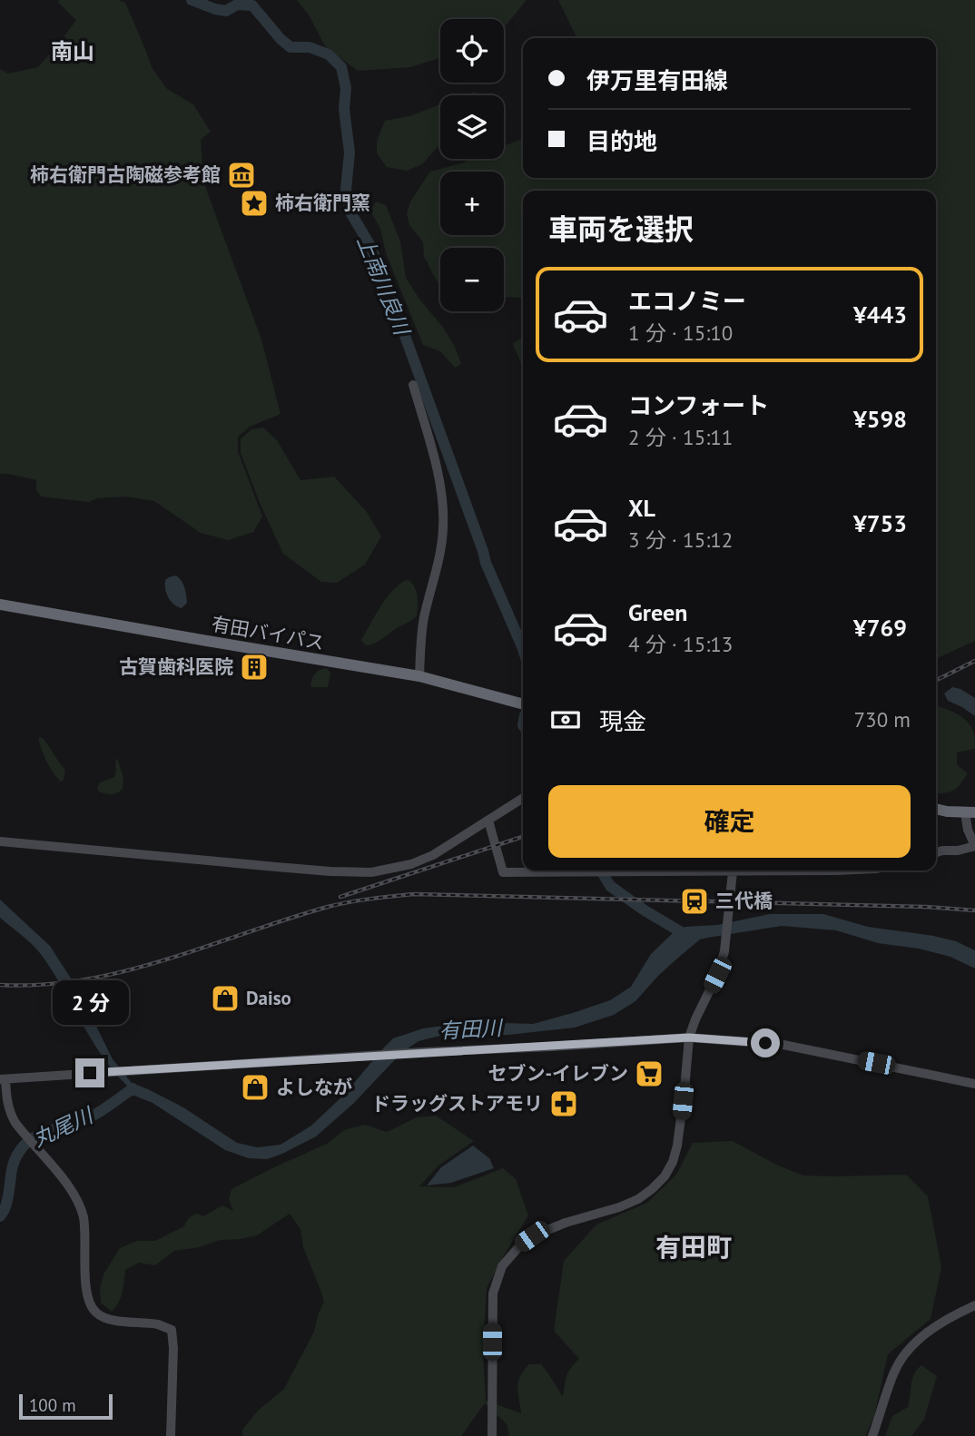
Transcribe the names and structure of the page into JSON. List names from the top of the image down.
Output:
{
  "streets": {
    "highway": ["有田バイパス"]
  },
  "districts": ["南山", "有田町"],
  "water": ["上南川良川", "有田川", "丸尾川"],
  "places": {
    "museum": ["柿右衛門古陶磁参考館"],
    "place": ["柿右衛門窯"],
    "building": ["古賀歯科医院"],
    "station": ["三代橋"],
    "shop": ["Daiso", "よしなが"],
    "supermarket": ["セブン-イレブン"],
    "pharmacy": ["ドラッグストアモリ"]
  },
  "scale_bar": "100 m",
  "page": {
    "map_buttons": ["+", "−"],
    "banner": ["伊万里有田線", "目的地"],
    "heading": "車両を選択",
    "list": [
      {
        "name": "エコノミー",
        "note": "1 分 · 15:10",
        "value": "¥443"
      },
      {
        "name": "コンフォート",
        "note": "2 分 · 15:11",
        "value": "¥598"
      },
      {
        "name": "XL",
        "note": "3 分 · 15:12",
        "value": "¥753"
      },
      {
        "name": "Green",
        "note": "4 分 · 15:13",
        "value": "¥769"
      }
    ],
    "pay": ["現金", "730 m"],
    "buttons": "確定",
    "bubble": "2 分",
    "scale": "100 m"
  }
}
